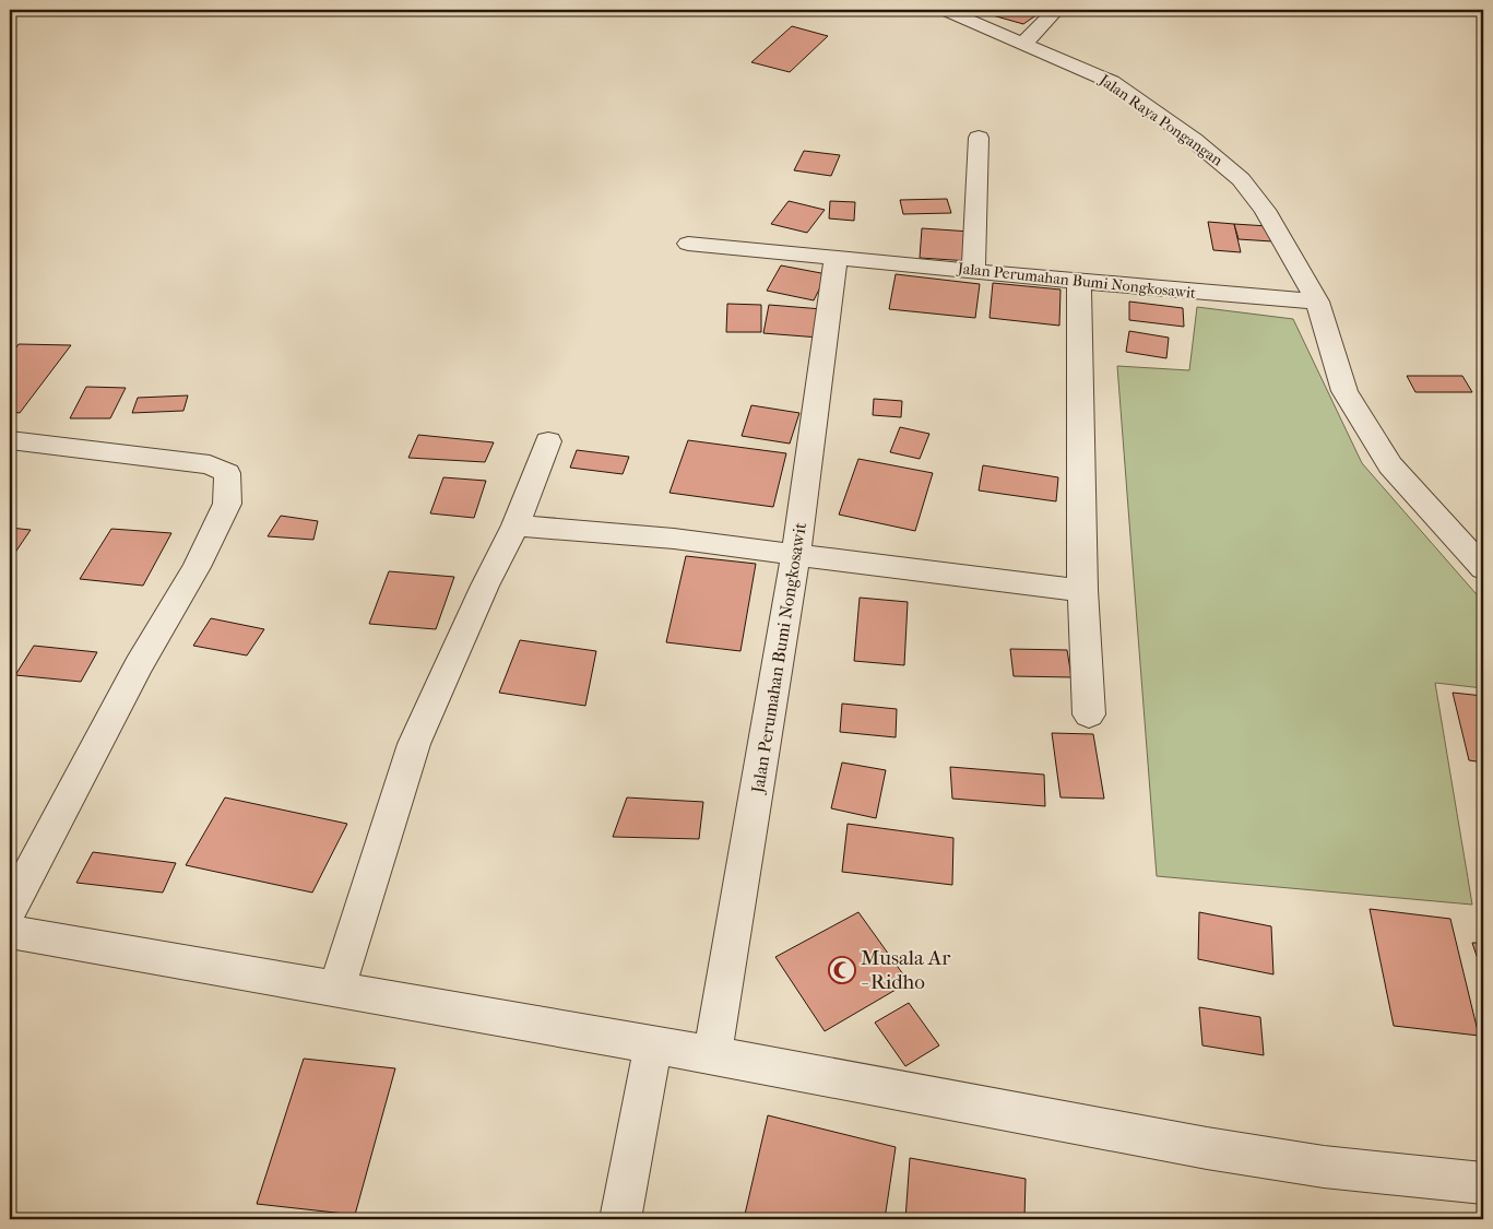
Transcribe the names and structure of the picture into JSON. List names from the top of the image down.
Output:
{
  "streets": {
    "street": ["Jalan Raya Pongangan", "Jalan Perumahan Bumi Nongkosawit"]
  },
  "crossings": [
    ["Jalan Raya Pongangan", "Jalan Perumahan Bumi Nongkosawit"]
  ],
  "places": {
    "mosque": ["Musala Ar - Ridho"]
  }
}
